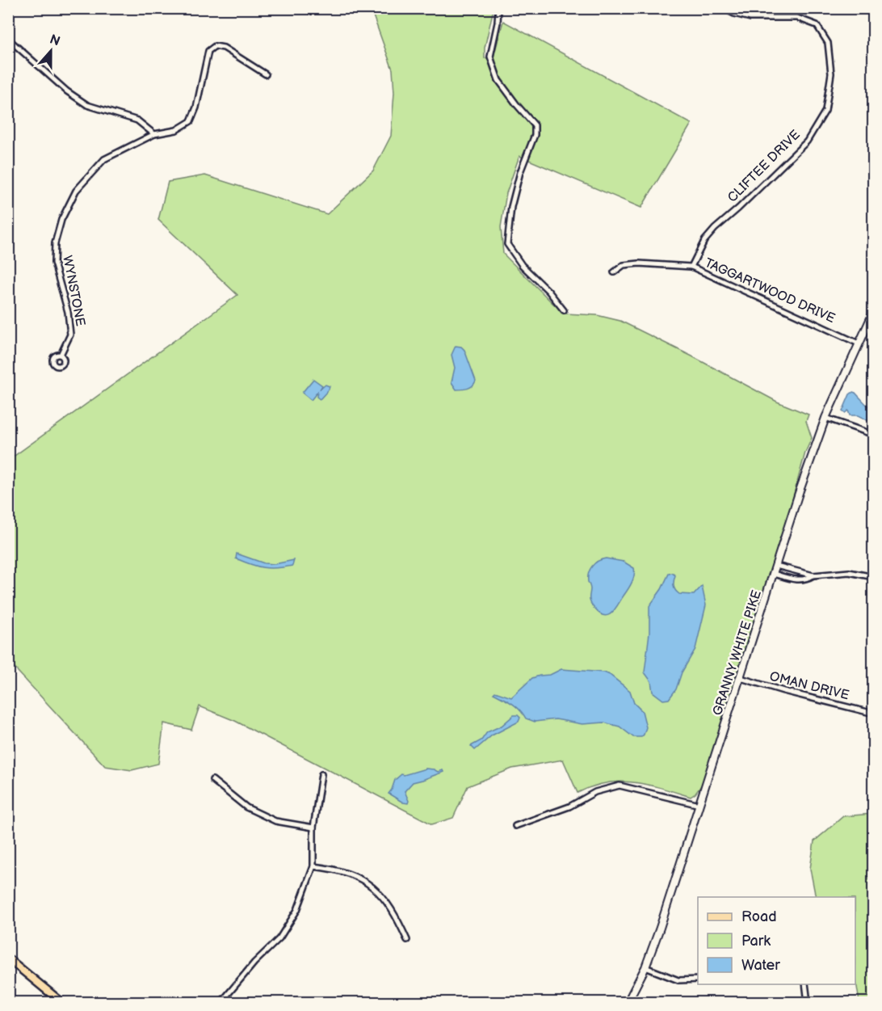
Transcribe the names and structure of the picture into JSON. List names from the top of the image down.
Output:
{
  "streets": {
    "main road": ["GRANNY WHITE PIKE"],
    "street": [
      "CLIFTEE DRIVE",
      "WYNSTONE",
      "TAGGARTWOOD DRIVE",
      "OMAN DRIVE"
    ]
  },
  "crossings": [
    ["CLIFTEE DRIVE", "TAGGARTWOOD DRIVE"],
    ["TAGGARTWOOD DRIVE", "GRANNY WHITE PIKE"],
    ["GRANNY WHITE PIKE", "OMAN DRIVE"]
  ],
  "legend": ["Road", "Park", "Water"],
  "north": "top"
}
